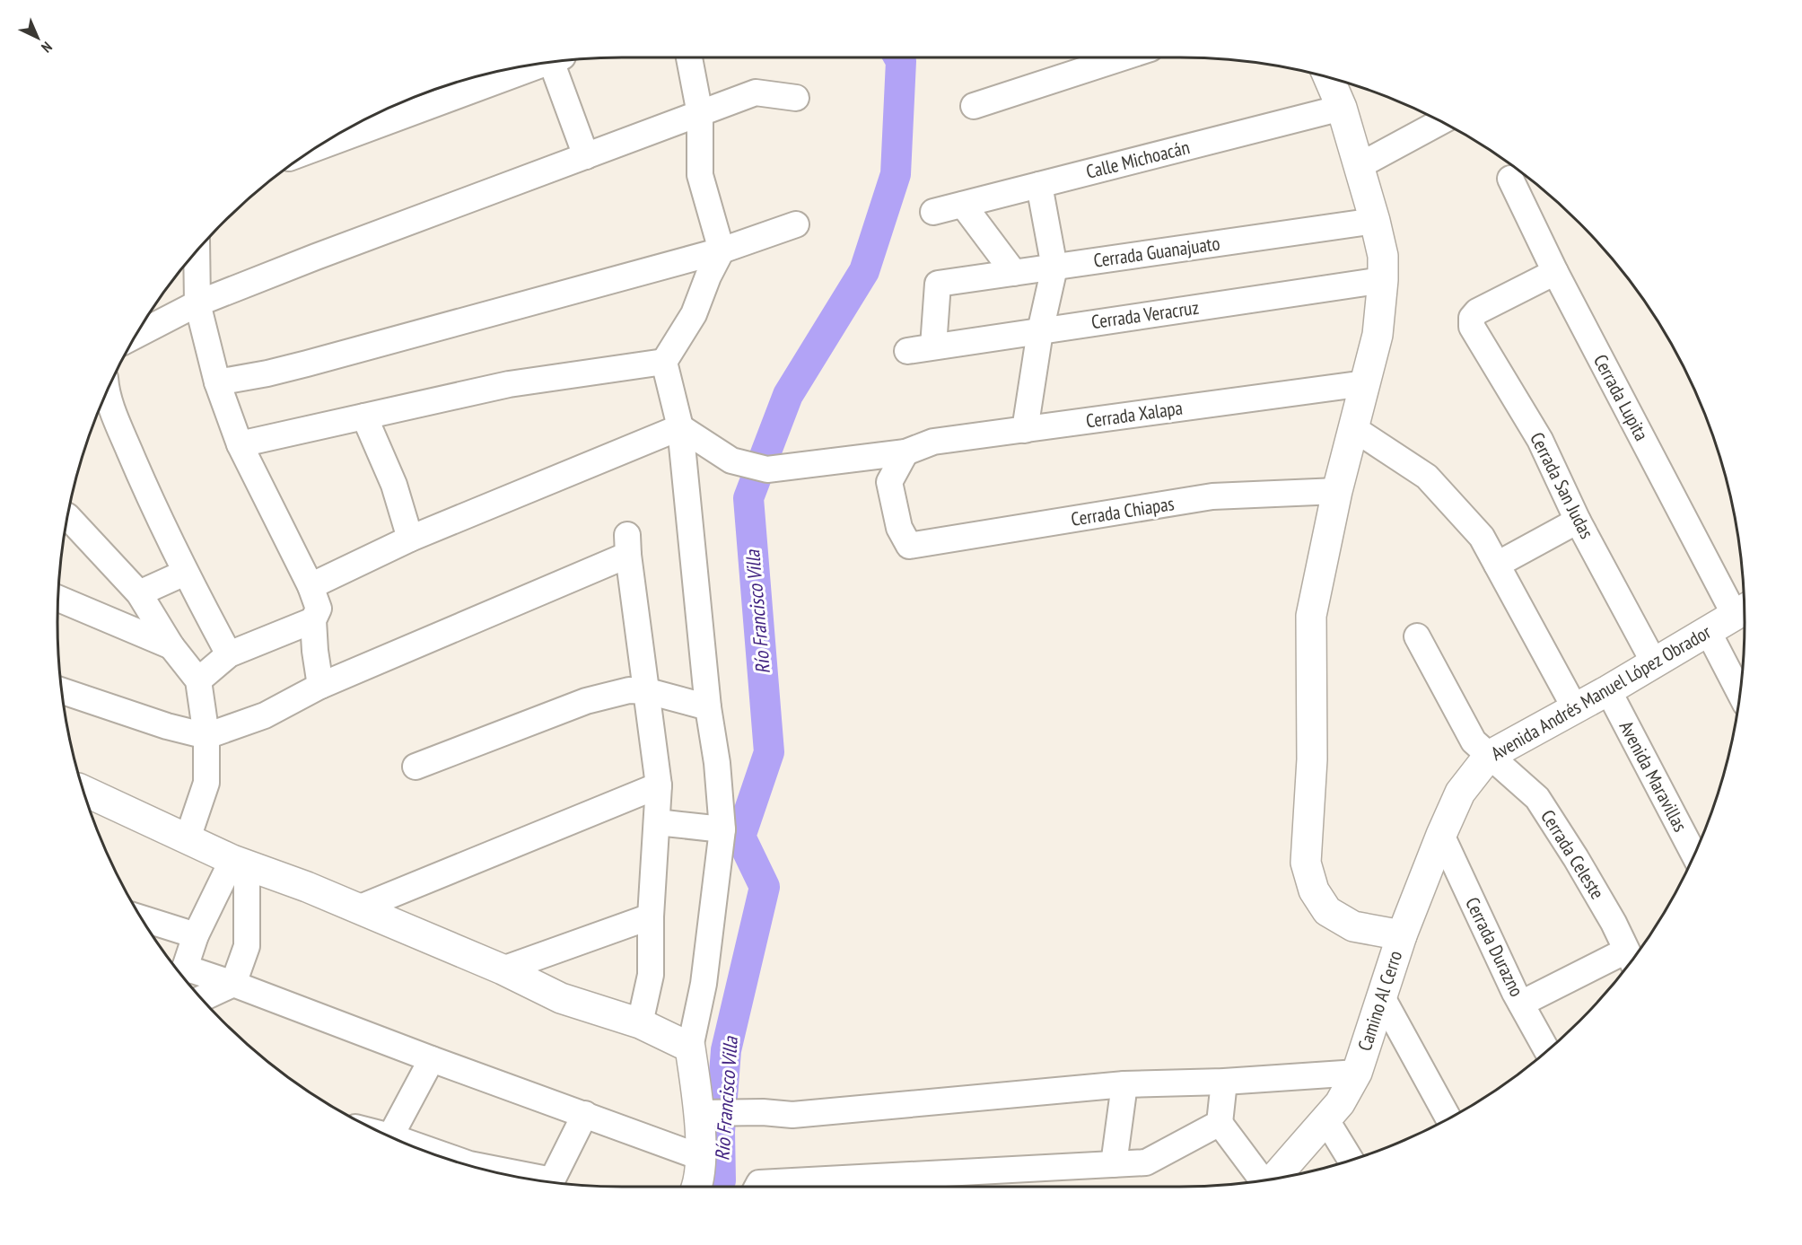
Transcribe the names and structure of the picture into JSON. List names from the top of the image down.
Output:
{
  "streets": {
    "main road": ["Avenida Andrés Manuel López Obrador", "Camino Al Cerro"],
    "street": [
      "Calle Michoacán",
      "Cerrada Guanajuato",
      "Cerrada Veracruz",
      "Cerrada Lupita",
      "Cerrada Xalapa",
      "Cerrada San Judas",
      "Cerrada Chiapas",
      "Avenida Maravillas",
      "Cerrada Celeste",
      "Cerrada Durazno"
    ]
  },
  "crossings": [
    ["Cerrada Guanajuato", "Cerrada Veracruz"],
    ["Cerrada Lupita", "Cerrada San Judas"],
    ["Cerrada Lupita", "Avenida Andrés Manuel López Obrador"],
    ["Cerrada Xalapa", "Cerrada Chiapas"],
    ["Cerrada San Judas", "Avenida Andrés Manuel López Obrador"],
    ["Avenida Andrés Manuel López Obrador", "Avenida Maravillas"],
    ["Avenida Andrés Manuel López Obrador", "Cerrada Celeste"],
    ["Avenida Andrés Manuel López Obrador", "Camino Al Cerro"],
    ["Cerrada Durazno", "Camino Al Cerro"]
  ],
  "water": ["Río Francisco Villa"],
  "north": "bottom right"
}
